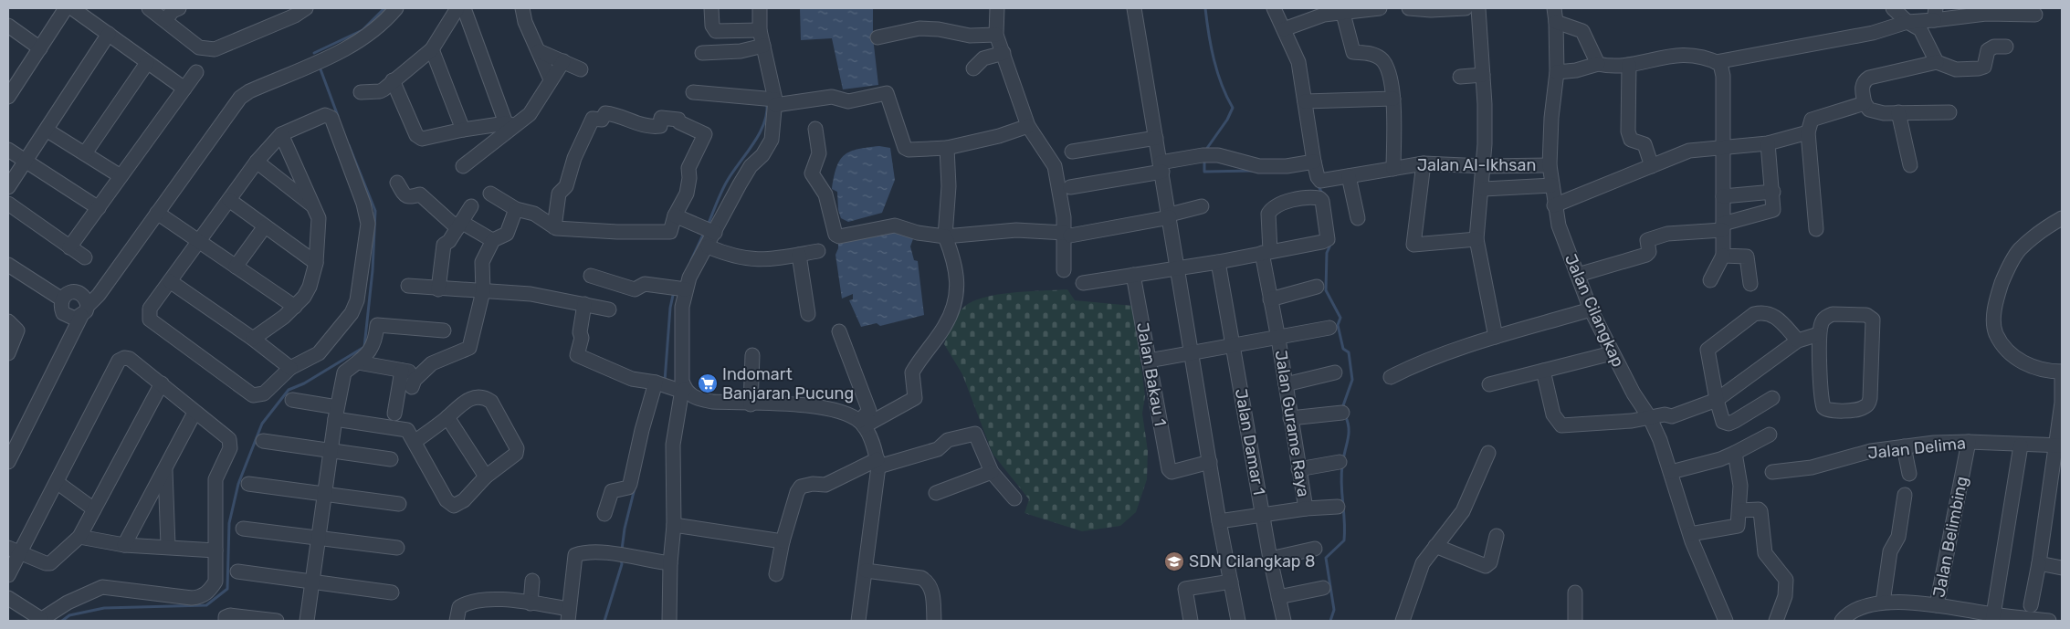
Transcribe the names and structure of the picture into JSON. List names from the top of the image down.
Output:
{
  "streets": {
    "street": [
      "Jalan Al-Ikhsan",
      "Jalan Cilangkap",
      "Jalan Bakau 1",
      "Jalan Gurame Raya",
      "Jalan Damar 1",
      "Jalan Delima",
      "Jalan Belimbing"
    ]
  },
  "crossings": [
    ["Jalan Al-Ikhsan", "Jalan Cilangkap"],
    ["Jalan Delima", "Jalan Belimbing"]
  ],
  "places": {
    "supermarket": ["Indomart Banjaran Pucung"],
    "school or university": ["SDN Cilangkap 8"]
  }
}
